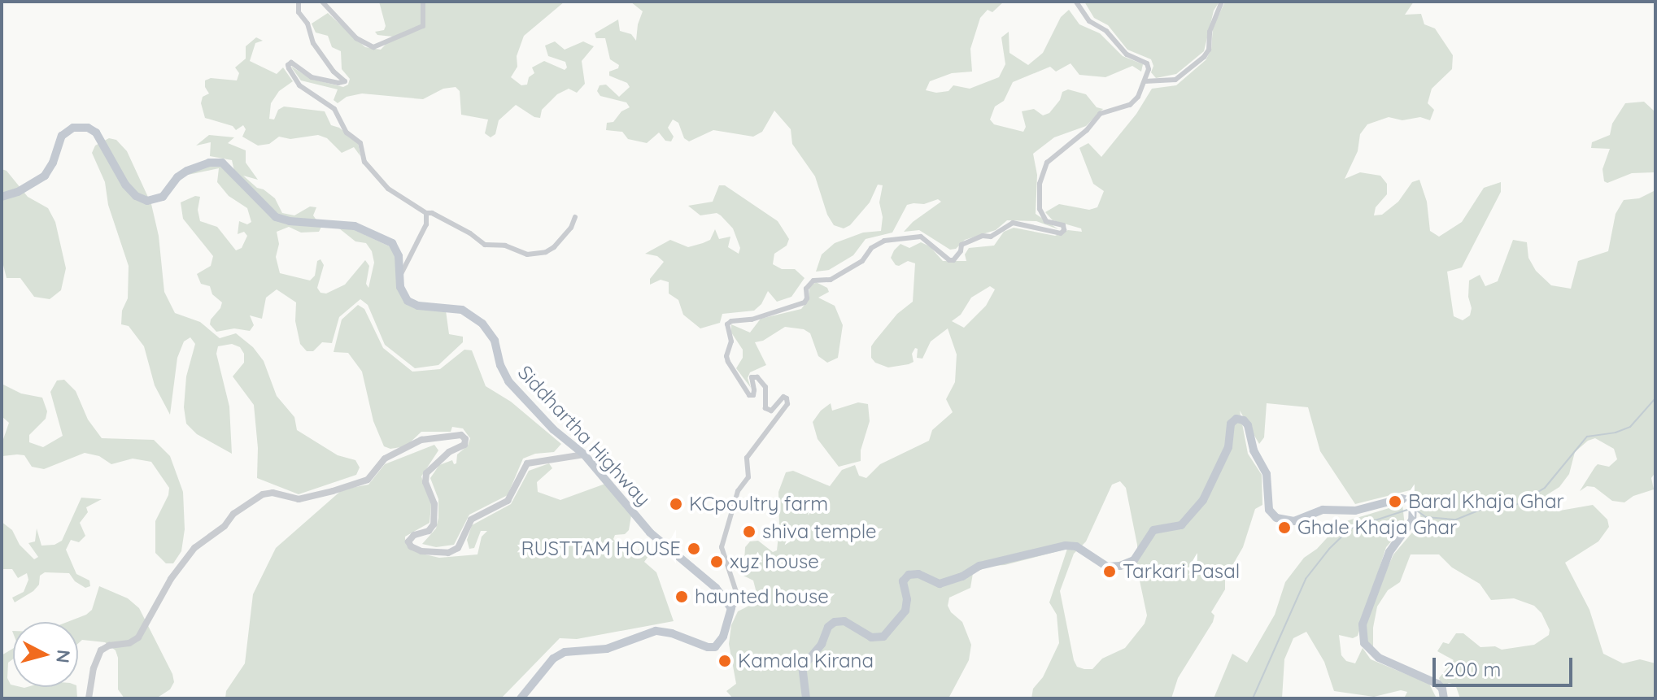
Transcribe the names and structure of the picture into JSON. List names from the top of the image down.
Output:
{
  "streets": {
    "highway": ["Siddhartha Highway"]
  },
  "places": [
    "Baral Khaja Ghar",
    "KCpoultry farm",
    "Ghale Khaja Ghar",
    "shiva temple",
    "RUSTTAM HOUSE",
    "xyz house",
    "Tarkari Pasal",
    "haunted house",
    "Kamala Kirana"
  ],
  "scale_bar": "200 m",
  "north": "right"
}
